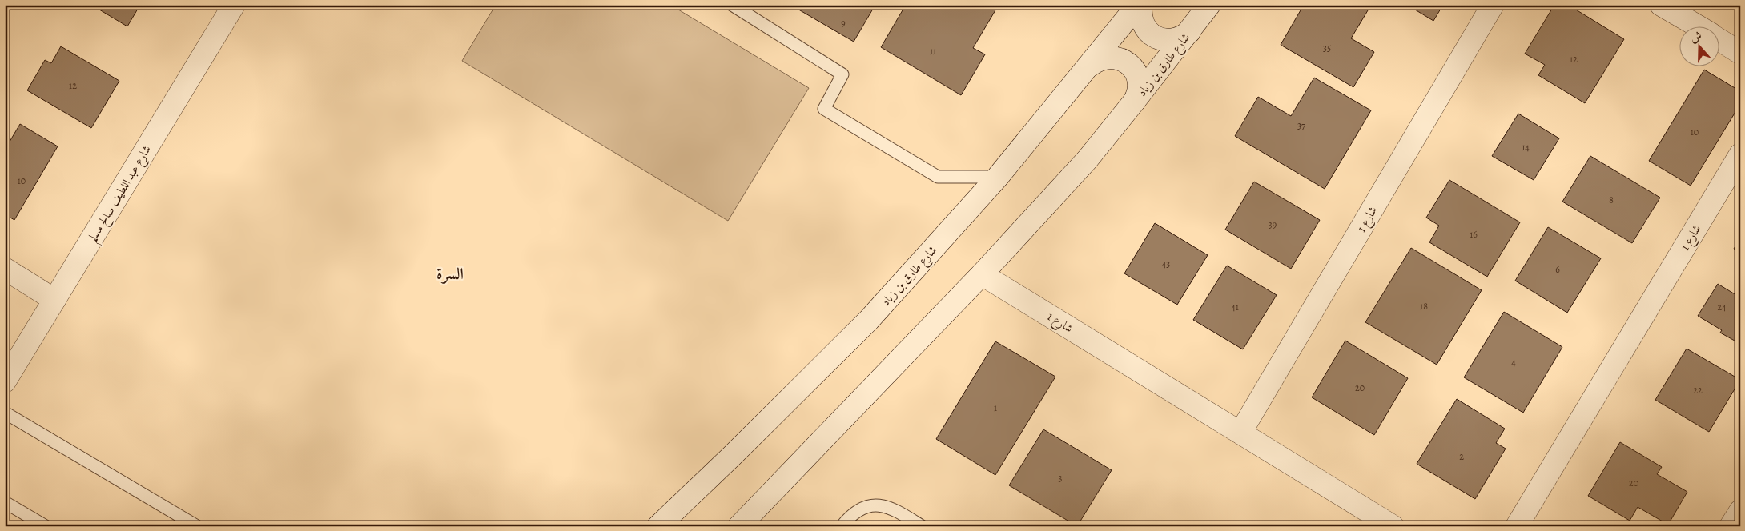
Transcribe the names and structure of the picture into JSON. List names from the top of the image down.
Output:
{
  "streets": {
    "street": ["شارع طارق بن زياد", "شارع عبد اللطيف صالح مسلم", "شارع 1"]
  },
  "crossings": [
    ["شارع طارق بن زياد", "شارع 1"]
  ],
  "districts": ["السرة"],
  "house_numbers": [
    "9",
    "35",
    "11",
    "12",
    "12",
    "37",
    "10",
    "14",
    "10",
    "8",
    "39",
    "16",
    "43",
    "6",
    "18",
    "41",
    "24",
    "4",
    "20",
    "22",
    "1",
    "2",
    "3",
    "20"
  ],
  "north": "top"
}
